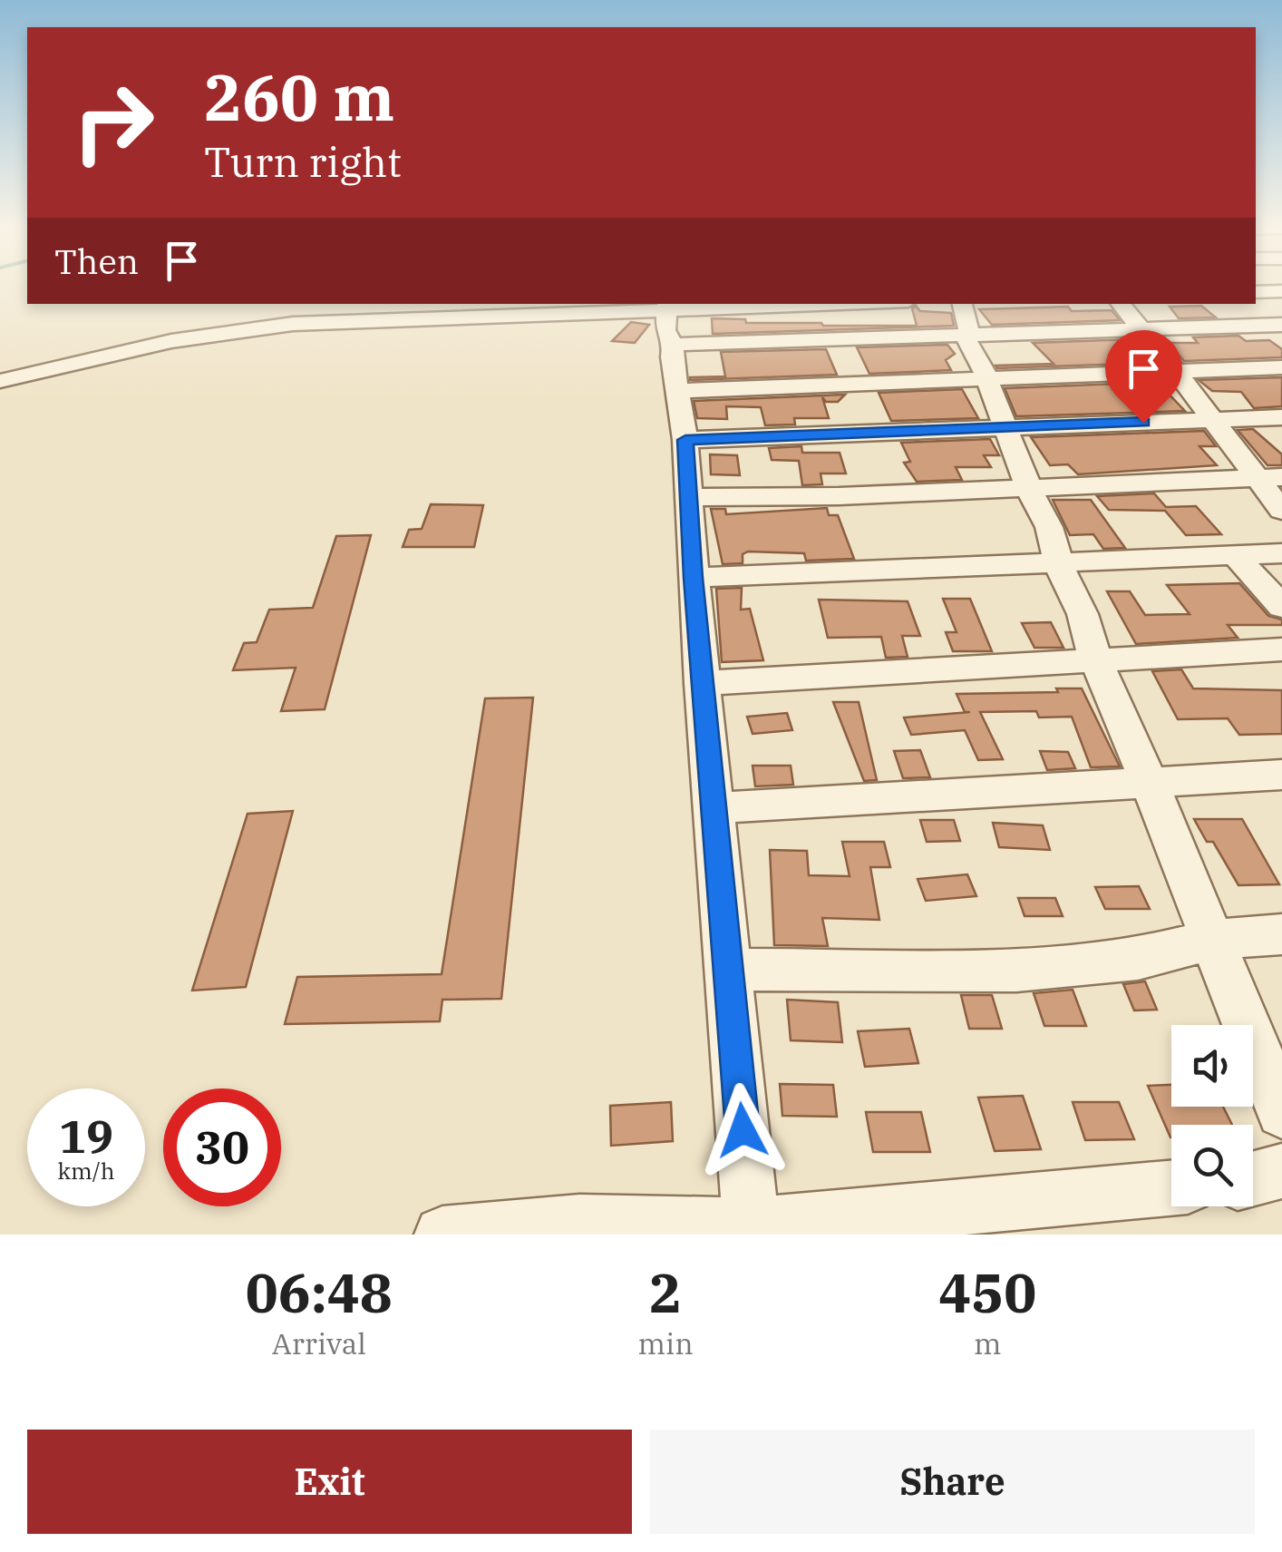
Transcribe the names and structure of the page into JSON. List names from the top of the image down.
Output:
{
  "page": {
    "turn": ["260 m", "Turn right"],
    "then": "Then",
    "speed": "19 km/h",
    "limit": "30",
    "eta": [
      "06:48",
      "Arrival",
      "2",
      "min",
      "450",
      "m"
    ],
    "buttons": ["Exit", "Share"]
  }
}
